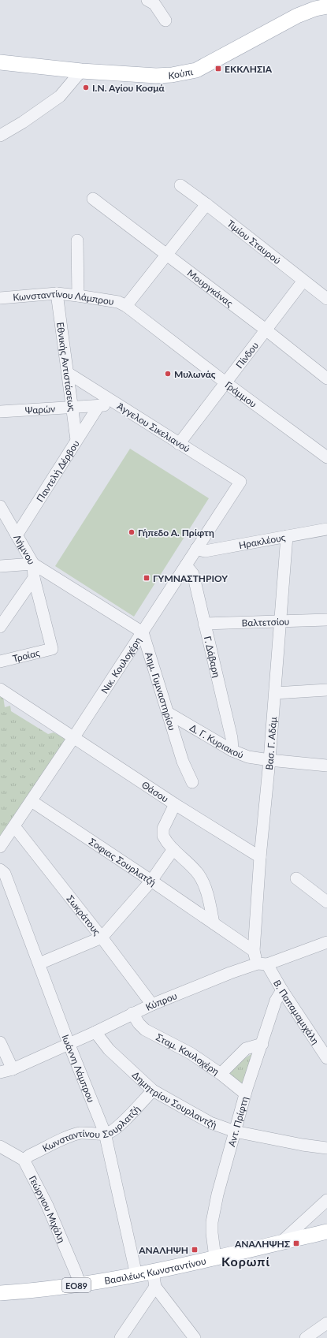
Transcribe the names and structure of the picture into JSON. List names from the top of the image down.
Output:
{
  "streets": {
    "main road": ["Κούπι", "Βασιλέως Κωνσταντίνου", "ΕΟ89"],
    "street": [
      "Τιμίου Σταυρού",
      "Μουργκάνας",
      "Κωνσταντίνου Λάμπρου",
      "Πίνδου",
      "Εθνικής Αντιστάσεως",
      "Γράμμου",
      "Ψαρών",
      "Άγγελου Σικελιανού",
      "Παντελή Δέρβου",
      "Ηρακλέους",
      "Λήμνου",
      "Βαλτετσίου",
      "Τροίας",
      "Γ. Δάβαρη",
      "Νικ. Κουλοχέρη",
      "Αημ. Γυμναστηρίου",
      "Δ. Γ. Κυριακού",
      "Βασ. Γ. Αδάμ",
      "Θάσου",
      "Σοφιας Σουρλατζή",
      "Σωκράτους",
      "Κύπρου",
      "Β. Παπαμαμιχάλη",
      "Σταμ. Κουλοχέρη",
      "Ιωάννη Λάμπρου",
      "Δημητρίου Σουρλαντζή",
      "Αντ. Πρίφτη",
      "Κωνσταντίνου Σουρλατζή",
      "Γεώργιου Μιχάλη"
    ]
  },
  "crossings": [
    ["Τιμίου Σταυρού", "Πίνδου"],
    ["Μουργκάνας", "Πίνδου"],
    ["Κωνσταντίνου Λάμπρου", "Εθνικής Αντιστάσεως"],
    ["Κωνσταντίνου Λάμπρου", "Γράμμου"],
    ["Πίνδου", "Γράμμου"],
    ["Πίνδου", "Άγγελου Σικελιανού"],
    ["Εθνικής Αντιστάσεως", "Ψαρών"],
    ["Εθνικής Αντιστάσεως", "Άγγελου Σικελιανού"],
    ["Εθνικής Αντιστάσεως", "Παντελή Δέρβου"],
    ["Ψαρών", "Άγγελου Σικελιανού"],
    ["Ψαρών", "Παντελή Δέρβου"],
    ["Άγγελου Σικελιανού", "Νικ. Κουλοχέρη"],
    ["Παντελή Δέρβου", "Λήμνου"],
    ["Ηρακλέους", "Νικ. Κουλοχέρη"],
    ["Ηρακλέους", "Βασ. Γ. Αδάμ"],
    ["Βαλτετσίου", "Γ. Δάβαρη"],
    ["Βαλτετσίου", "Βασ. Γ. Αδάμ"],
    ["Γ. Δάβαρη", "Νικ. Κουλοχέρη"],
    ["Γ. Δάβαρη", "Δ. Γ. Κυριακού"],
    ["Νικ. Κουλοχέρη", "Αημ. Γυμναστηρίου"],
    ["Νικ. Κουλοχέρη", "Θάσου"],
    ["Νικ. Κουλοχέρη", "Σοφιας Σουρλατζή"],
    ["Νικ. Κουλοχέρη", "Σωκράτους"],
    ["Αημ. Γυμναστηρίου", "Δ. Γ. Κυριακού"],
    ["Δ. Γ. Κυριακού", "Βασ. Γ. Αδάμ"],
    ["Θάσου", "Σοφιας Σουρλατζή"],
    ["Σωκράτους", "Κύπρου"],
    ["Κύπρου", "Β. Παπαμαμιχάλη"],
    ["Κύπρου", "Σταμ. Κουλοχέρη"],
    ["Κύπρου", "Ιωάννη Λάμπρου"],
    ["Κύπρου", "Δημητρίου Σουρλαντζή"],
    ["Β. Παπαμαμιχάλη", "Αντ. Πρίφτη"],
    ["Σταμ. Κουλοχέρη", "Αντ. Πρίφτη"],
    ["Ιωάννη Λάμπρου", "Κωνσταντίνου Σουρλατζή"],
    ["Ιωάννη Λάμπρου", "Βασιλέως Κωνσταντίνου"],
    ["Δημητρίου Σουρλαντζή", "Αντ. Πρίφτη"],
    ["Δημητρίου Σουρλαντζή", "Κωνσταντίνου Σουρλατζή"],
    ["Αντ. Πρίφτη", "Βασιλέως Κωνσταντίνου"],
    ["Κωνσταντίνου Σουρλατζή", "Γεώργιου Μιχάλη"],
    ["Γεώργιου Μιχάλη", "Βασιλέως Κωνσταντίνου"]
  ],
  "districts": ["Κορωπί"],
  "places": {
    "transit": [
      "ΕΚΚΛΗΣΙΑ",
      "ΓΥΜΝΑΣΤΗΡΙΟΥ",
      "ΑΝΑΛΗΨΗΣ",
      "ΑΝΑΛΗΨΗ"
    ],
    "other": ["Ι.Ν. Αγίου Κοσμά", "Μυλωνάς", "Γήπεδο Α. Πρίφτη"]
  }
}
